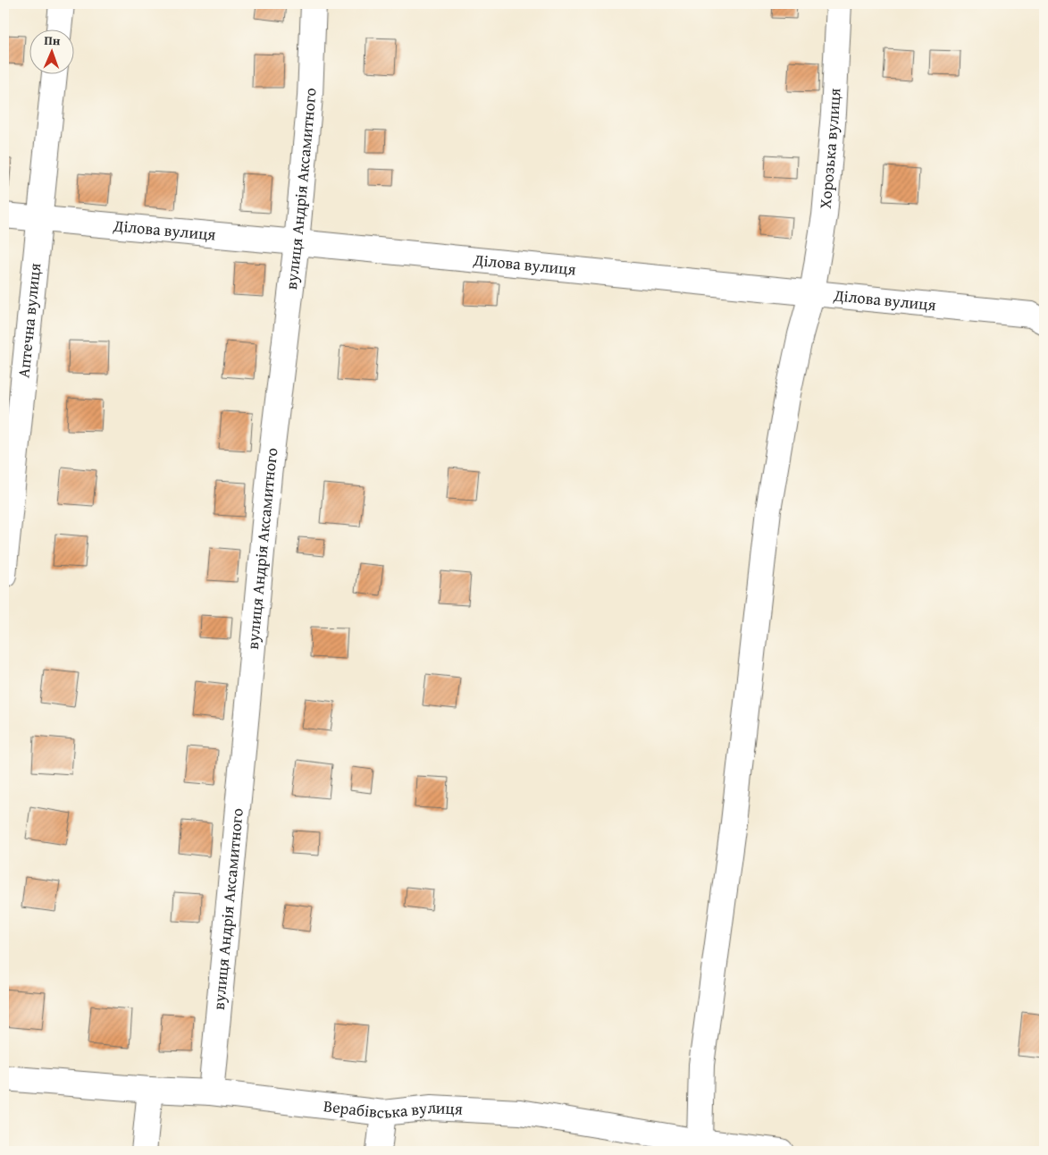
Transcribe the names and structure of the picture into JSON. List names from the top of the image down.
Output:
{
  "streets": {
    "street": [
      "Хорозька вулиця",
      "вулиця Андрія Аксамитного",
      "Ділова вулиця",
      "Аптечна вулиця",
      "Верабівська вулиця"
    ]
  },
  "crossings": [
    ["Хорозька вулиця", "Ділова вулиця"],
    ["Хорозька вулиця", "Верабівська вулиця"],
    ["вулиця Андрія Аксамитного", "Ділова вулиця"],
    ["вулиця Андрія Аксамитного", "Верабівська вулиця"],
    ["Ділова вулиця", "Аптечна вулиця"]
  ],
  "north": "top"
}
